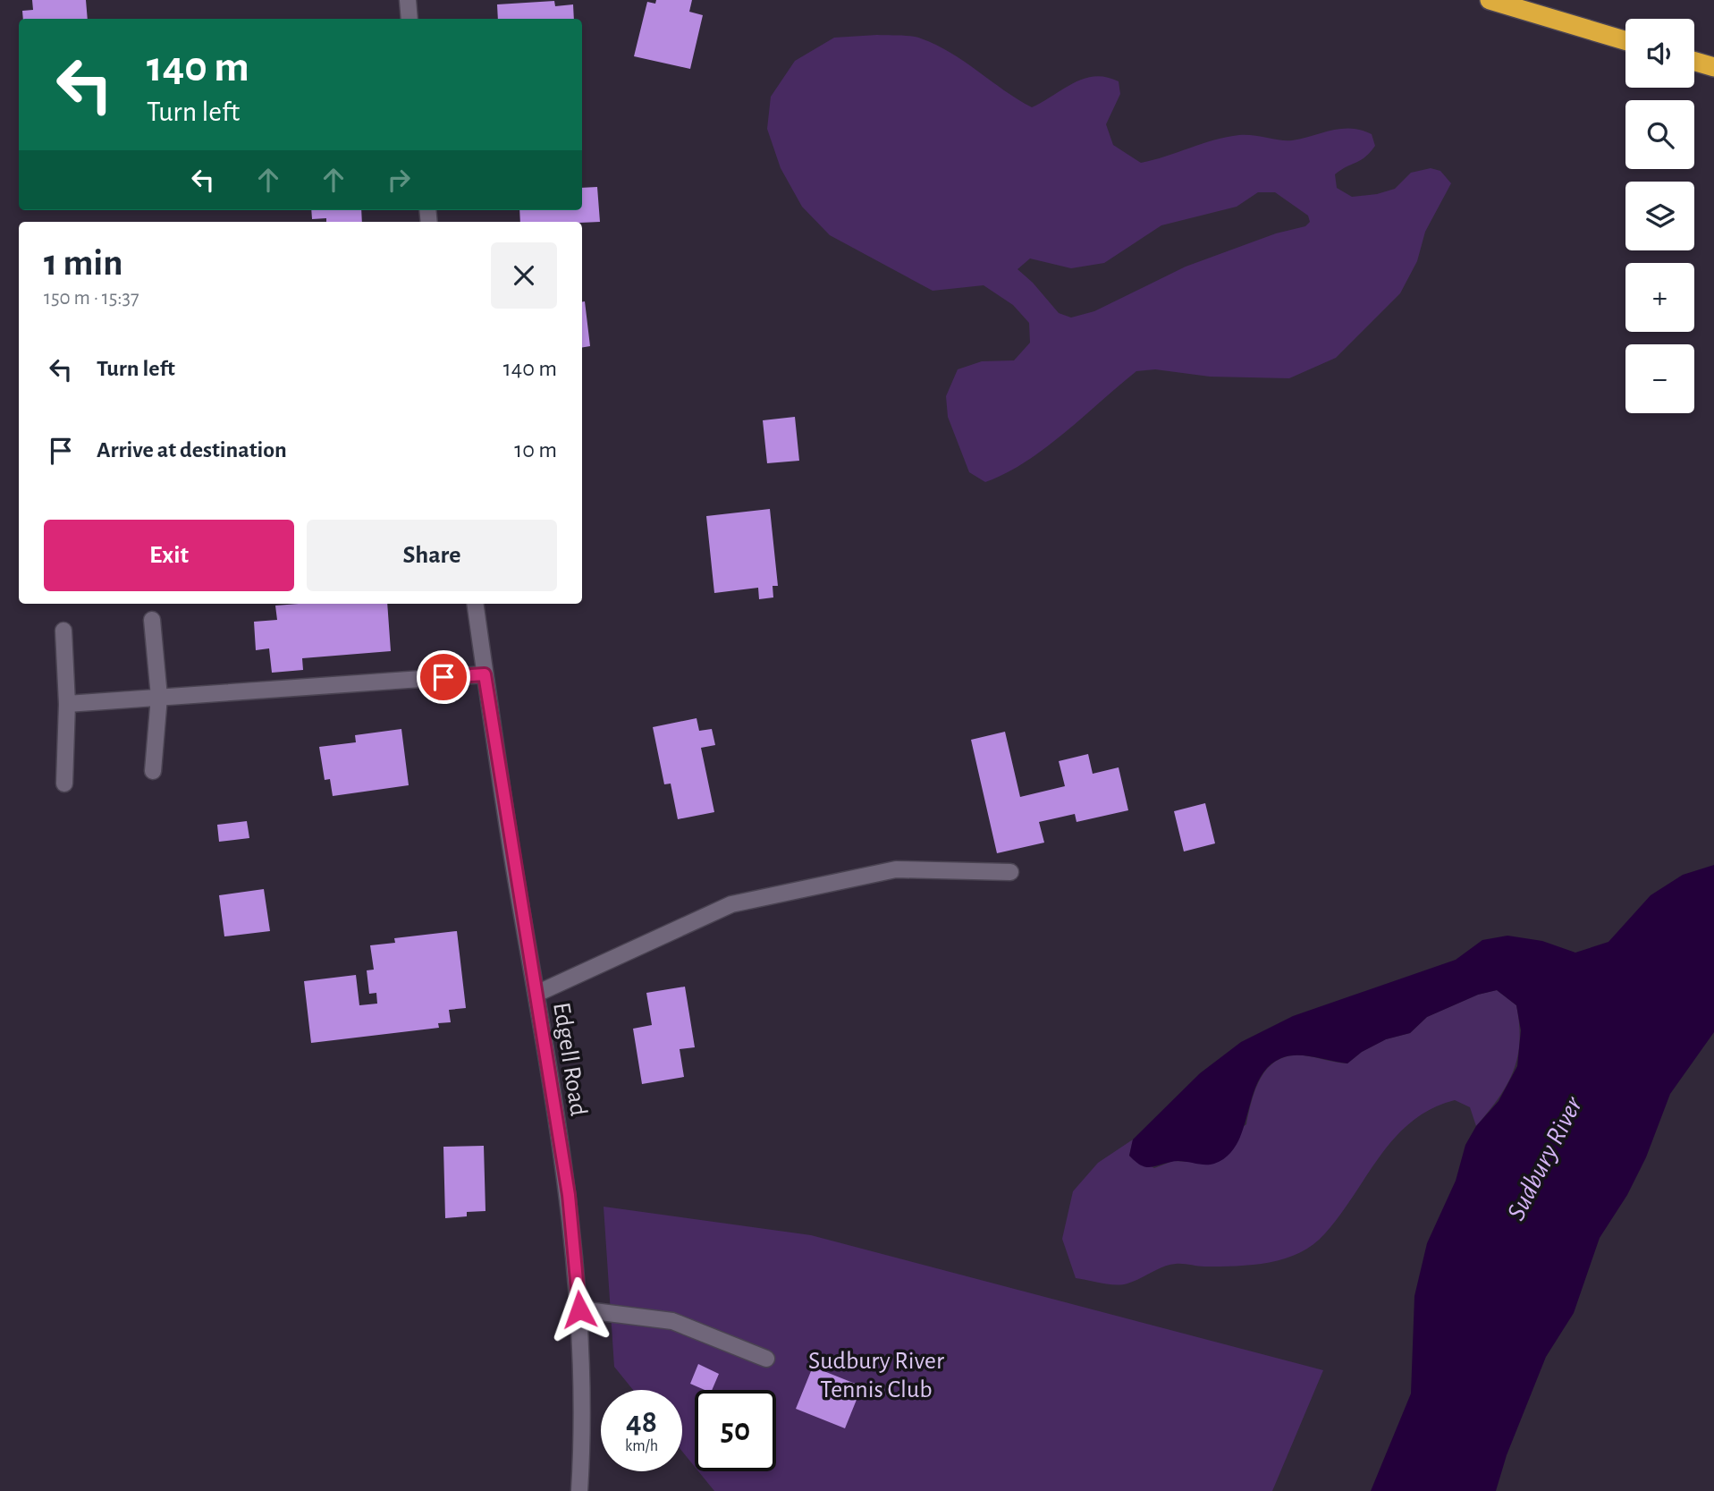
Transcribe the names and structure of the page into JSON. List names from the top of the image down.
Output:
{
  "streets": {
    "main road": ["Edgell Road"]
  },
  "water": ["Sudbury River"],
  "parks": ["Sudbury River Tennis Club"],
  "page": {
    "map_buttons": ["+", "−"],
    "turn": ["140 m", "Turn left"],
    "heading": ["1 min", "150 m · 15:37"],
    "list": [
      {
        "name": "Turn left",
        "value": "140 m"
      },
      {
        "name": "Arrive at destination",
        "value": "10 m"
      }
    ],
    "buttons": ["Exit", "Share"],
    "speed": "48 km/h",
    "limit": "50"
  }
}
